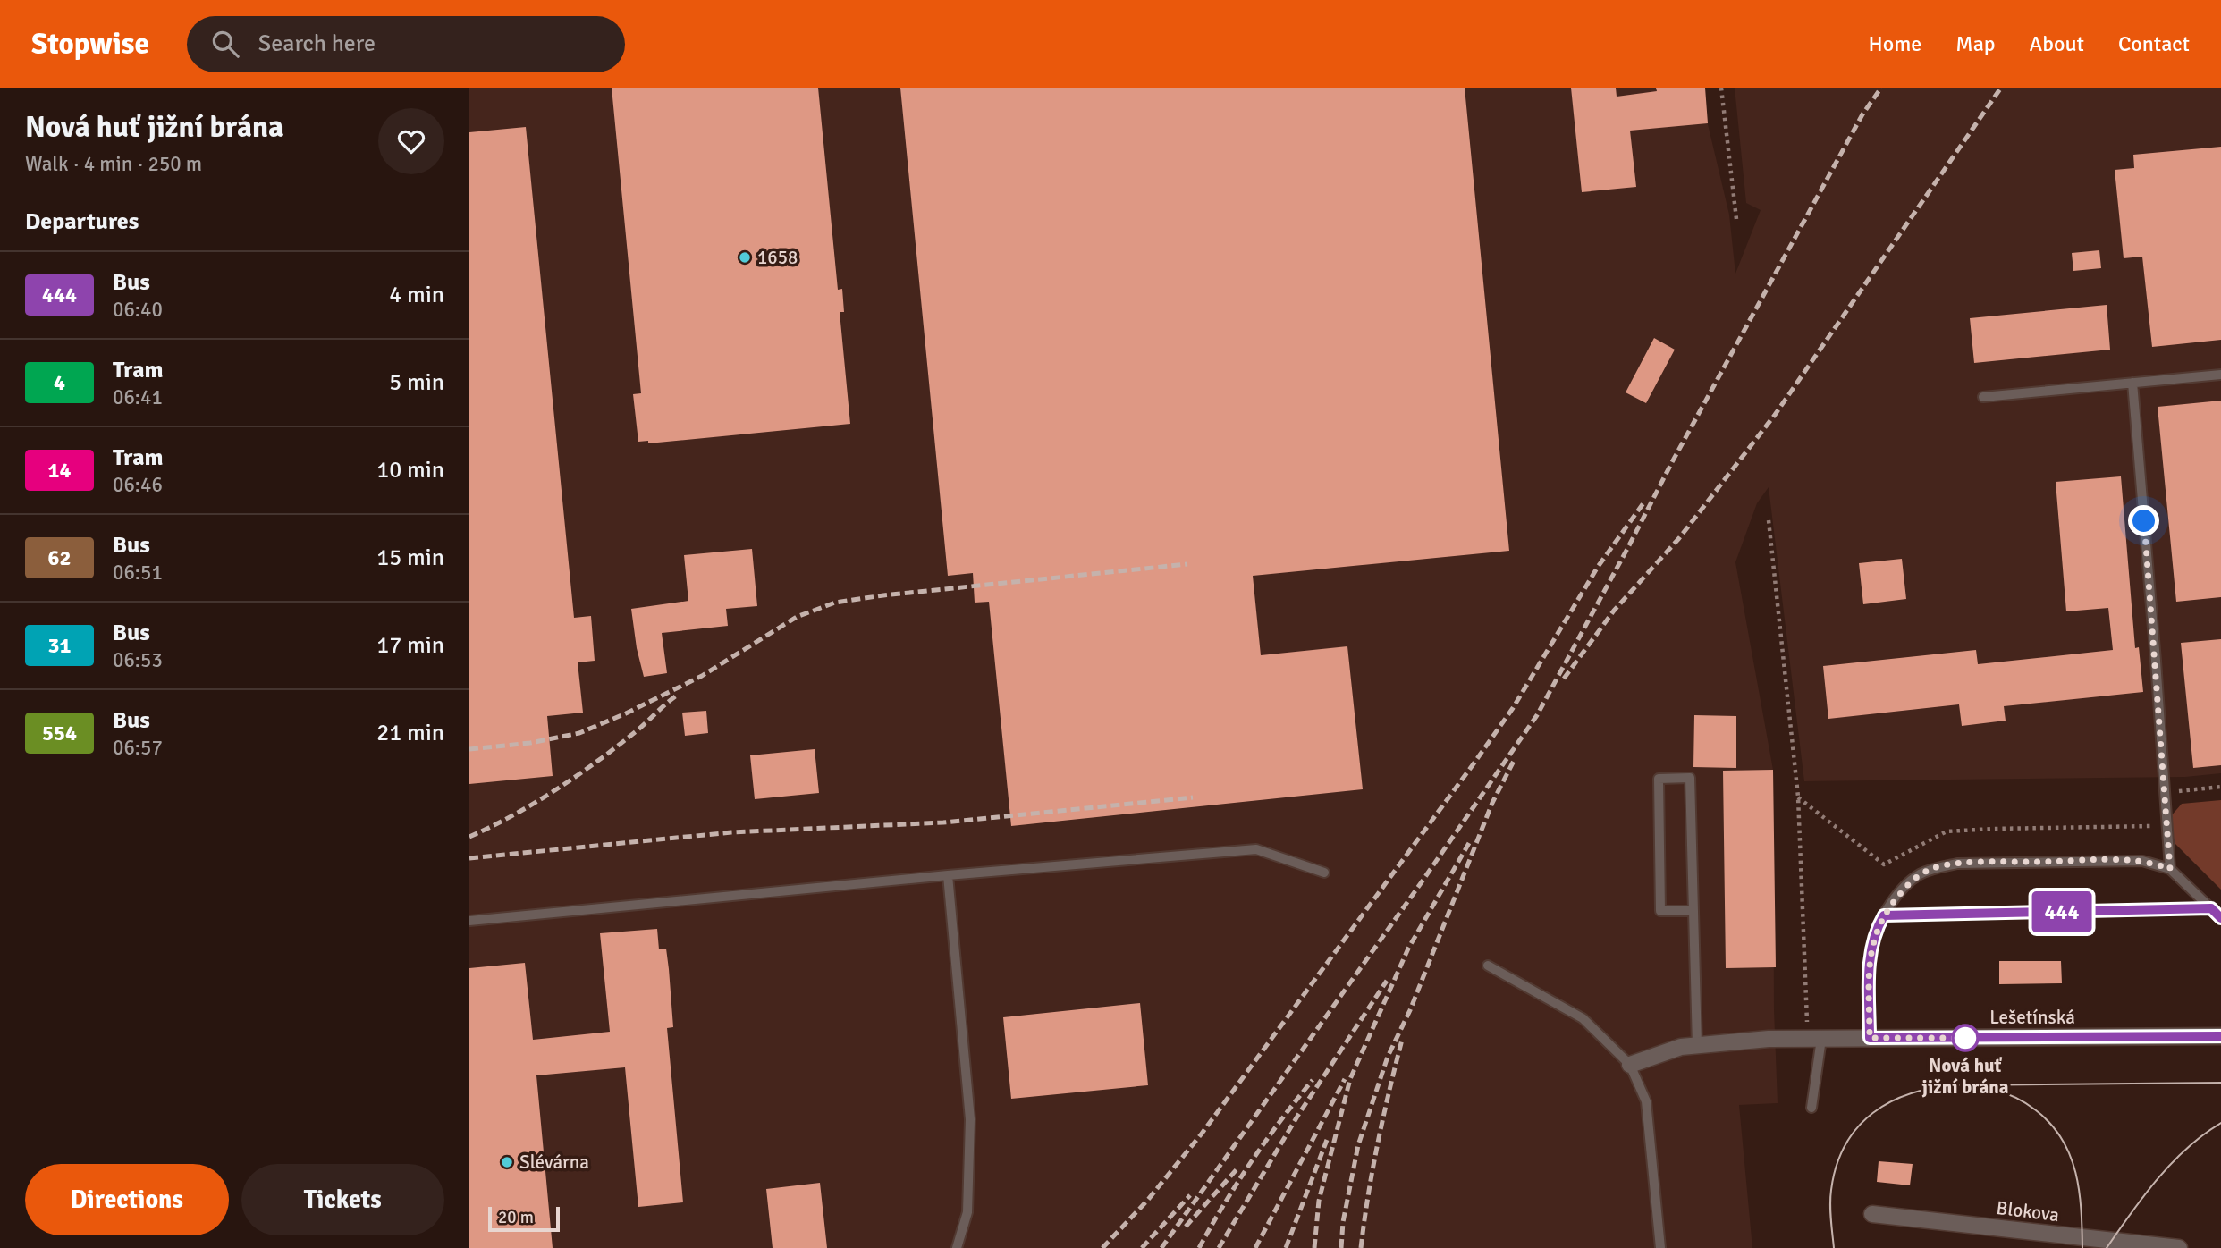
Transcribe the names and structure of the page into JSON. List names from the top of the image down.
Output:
{
  "streets": {
    "street": ["Lešetínská", "Blokova"]
  },
  "places": ["1658", "Nová huť jižní brána", "Slévárna"],
  "lines": ["bus line 444"],
  "scale_bar": "20 m",
  "page": {
    "header": "Stopwise",
    "search": "Search here",
    "nav": [
      "Home",
      "Map",
      "About",
      "Contact"
    ],
    "heading": [
      ["Nová huť jižní brána", "Walk · 4 min · 250 m"],
      "Departures"
    ],
    "on_map": "444",
    "list": [
      {
        "mark": "444",
        "name": "Bus",
        "note": "06:40",
        "value": "4 min"
      },
      {
        "mark": "4",
        "name": "Tram",
        "note": "06:41",
        "value": "5 min"
      },
      {
        "mark": "14",
        "name": "Tram",
        "note": "06:46",
        "value": "10 min"
      },
      {
        "mark": "62",
        "name": "Bus",
        "note": "06:51",
        "value": "15 min"
      },
      {
        "mark": "31",
        "name": "Bus",
        "note": "06:53",
        "value": "17 min"
      },
      {
        "mark": "554",
        "name": "Bus",
        "note": "06:57",
        "value": "21 min"
      }
    ],
    "buttons": ["Directions", "Tickets"],
    "scale": "20 m"
  }
}
